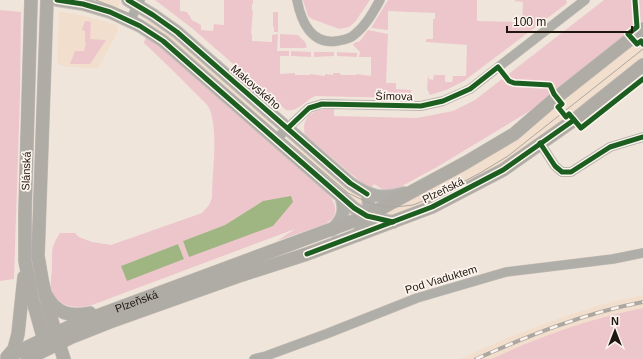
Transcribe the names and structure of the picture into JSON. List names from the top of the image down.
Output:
{
  "streets": {
    "main road": ["Slánská", "Plzeňská"],
    "street": ["Makovského", "Šímova", "Pod Viaduktem"]
  },
  "crossings": [
    ["Makovského", "Šímova"],
    ["Makovského", "Plzeňská"],
    ["Slánská", "Plzeňská"]
  ],
  "scale_bar": "100 m",
  "north": "top"
}
